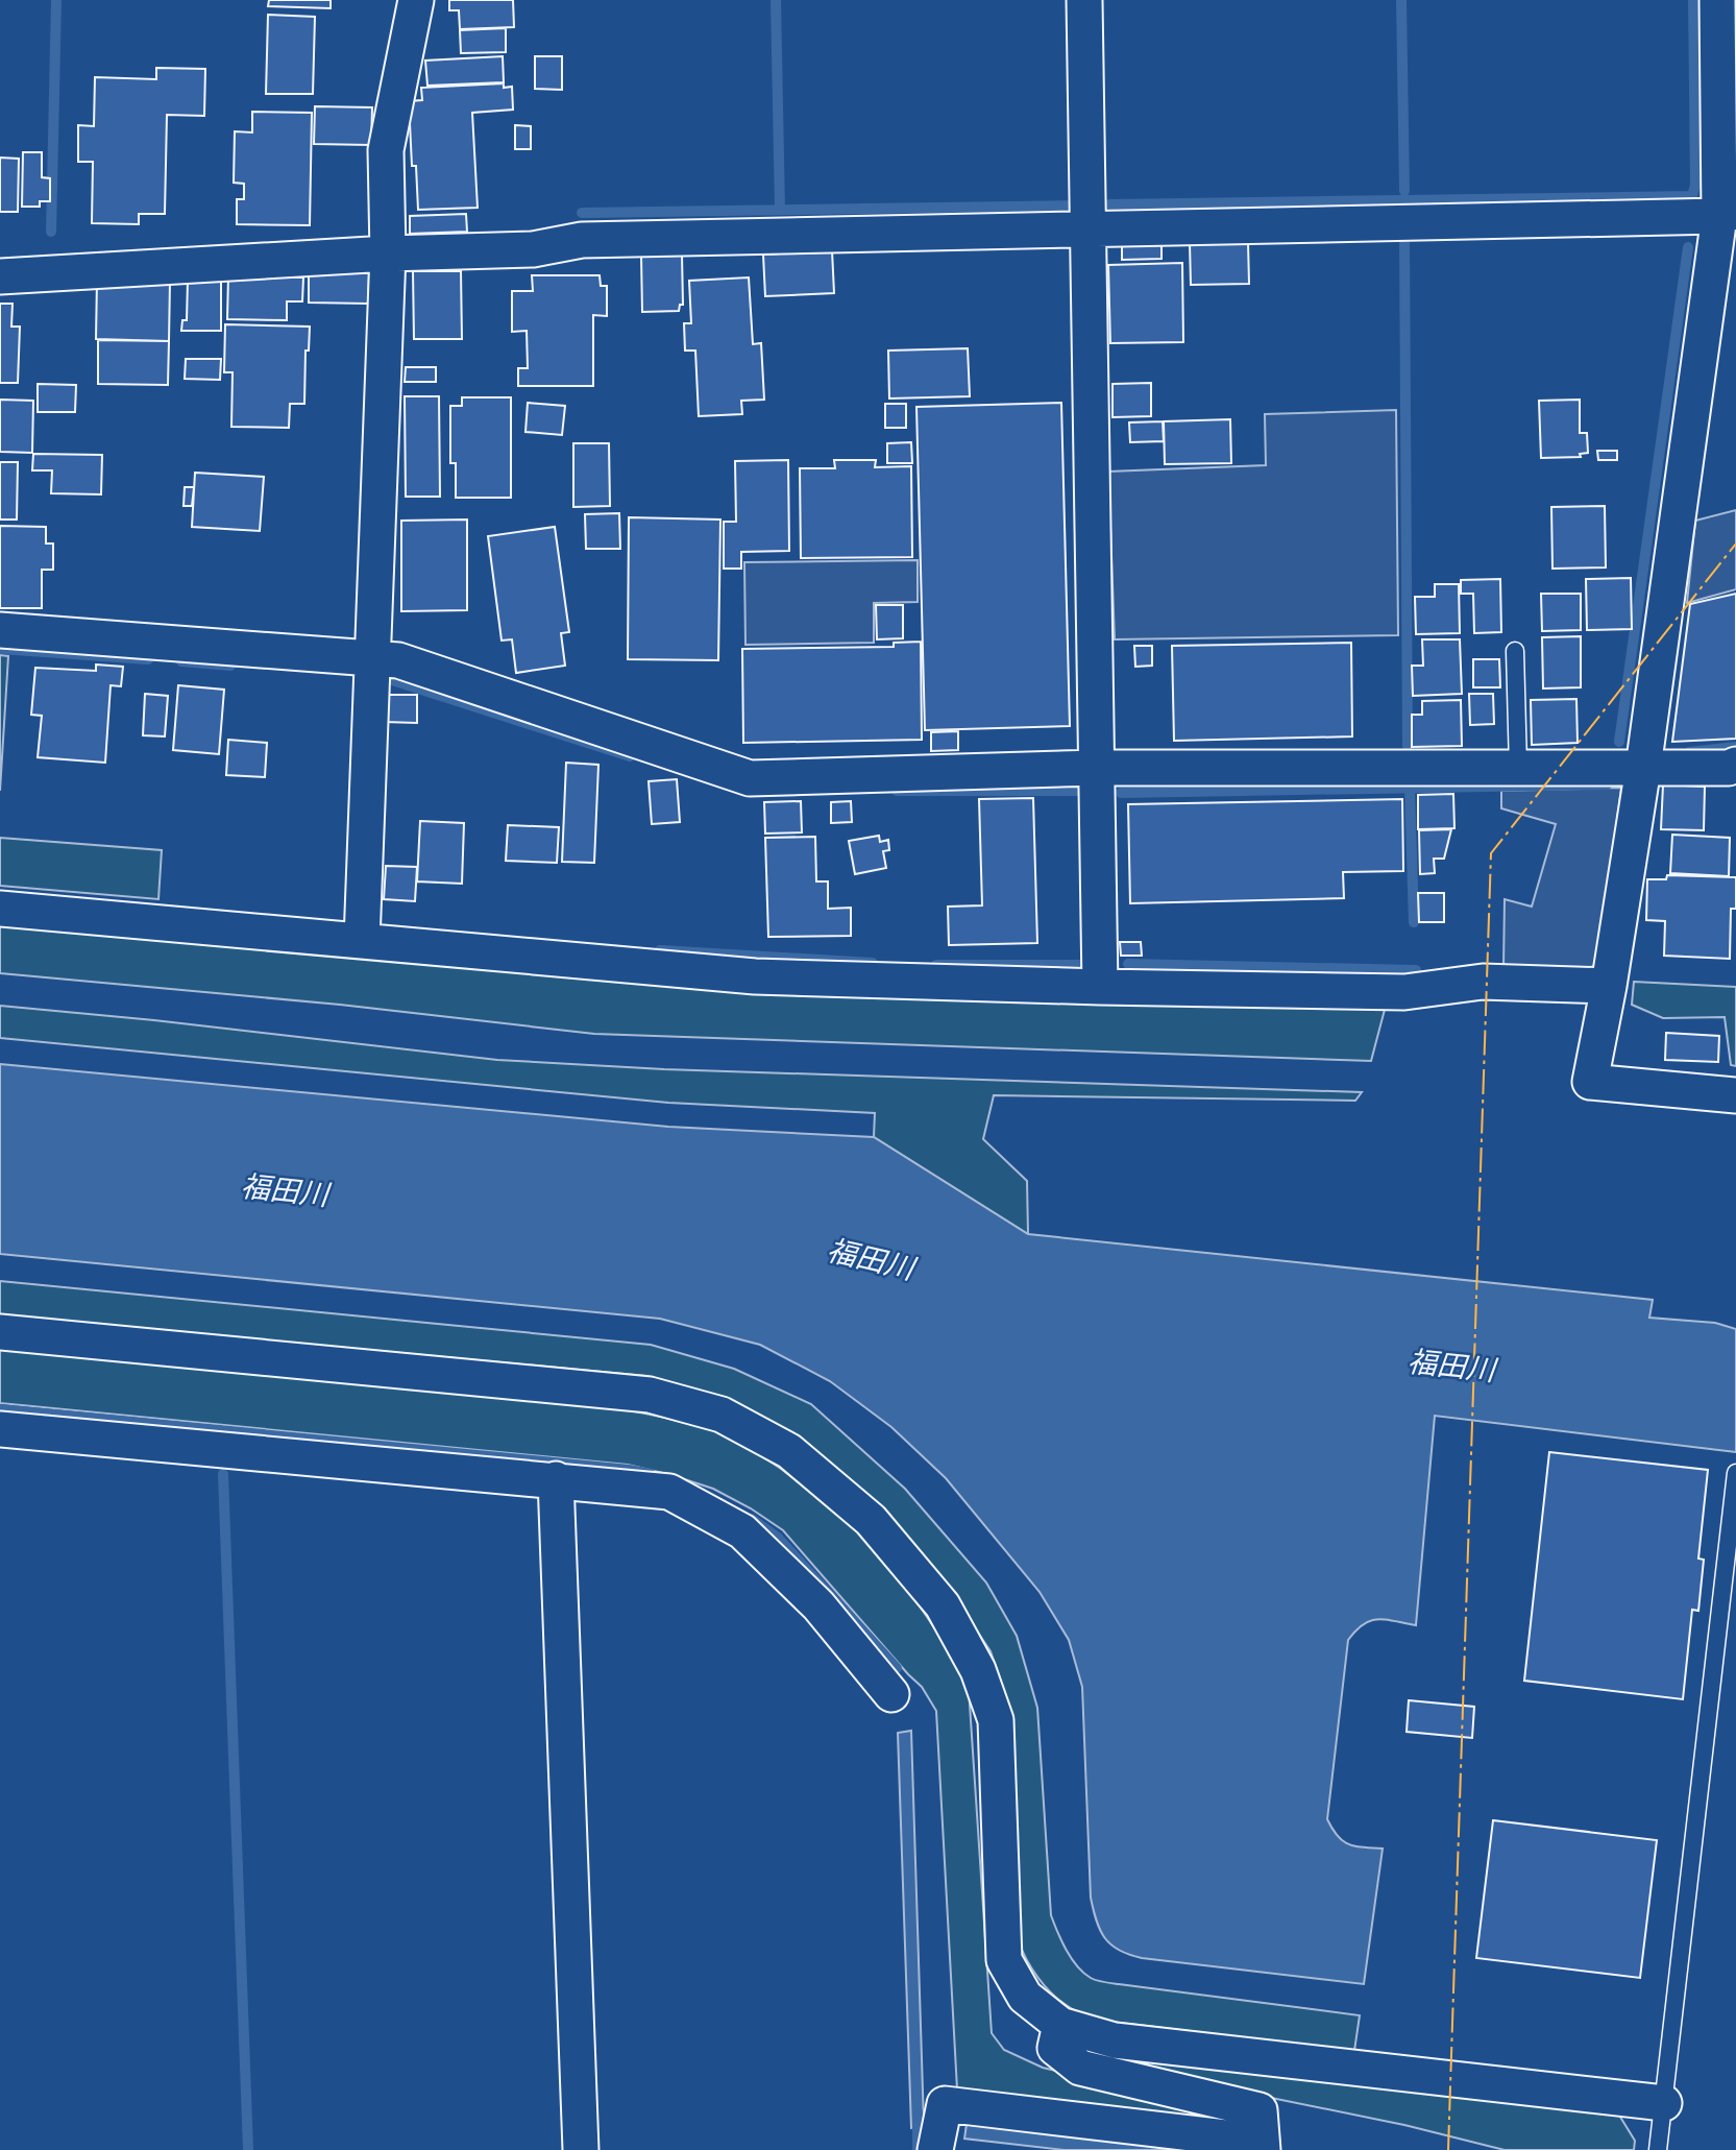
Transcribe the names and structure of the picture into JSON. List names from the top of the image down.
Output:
{
  "water": ["福田川"]
}
